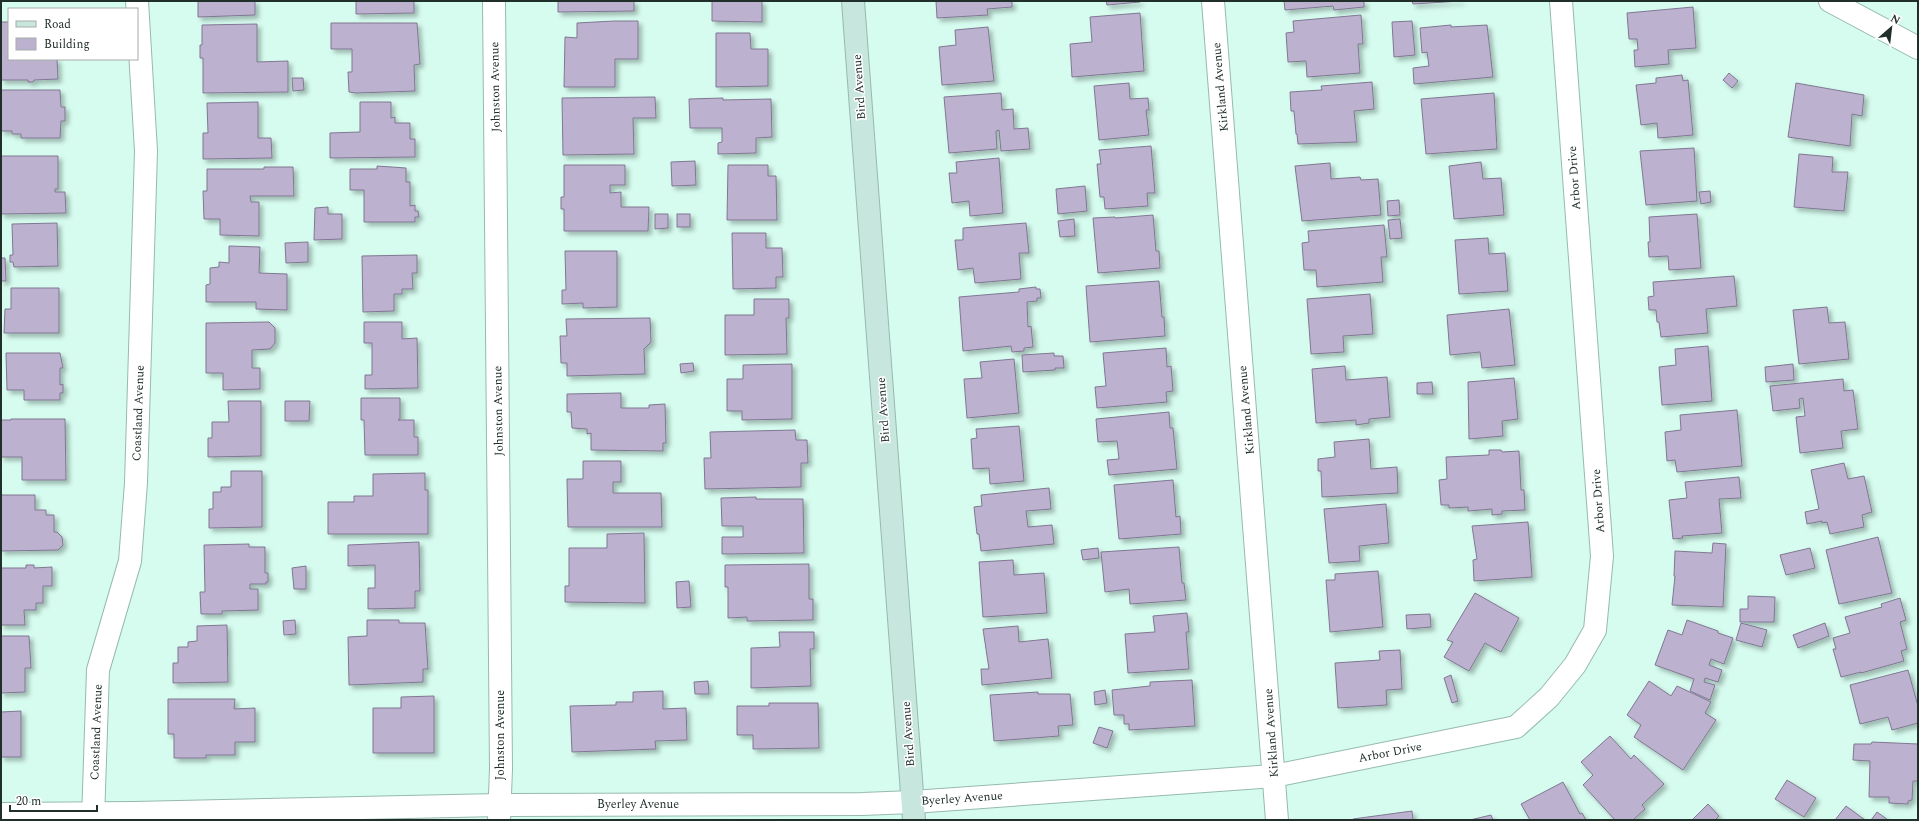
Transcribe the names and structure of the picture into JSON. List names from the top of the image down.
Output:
{
  "streets": {
    "street": [
      "Johnston Avenue",
      "Bird Avenue",
      "Kirkland Avenue",
      "Arbor Drive",
      "Coastland Avenue",
      "Byerley Avenue"
    ]
  },
  "crossings": [
    ["Johnston Avenue", "Byerley Avenue"],
    ["Bird Avenue", "Byerley Avenue"],
    ["Kirkland Avenue", "Arbor Drive"],
    ["Kirkland Avenue", "Byerley Avenue"],
    ["Arbor Drive", "Byerley Avenue"],
    ["Coastland Avenue", "Byerley Avenue"]
  ],
  "legend": ["Road", "Building"],
  "scale_bar": "20 m",
  "north": "top right"
}
